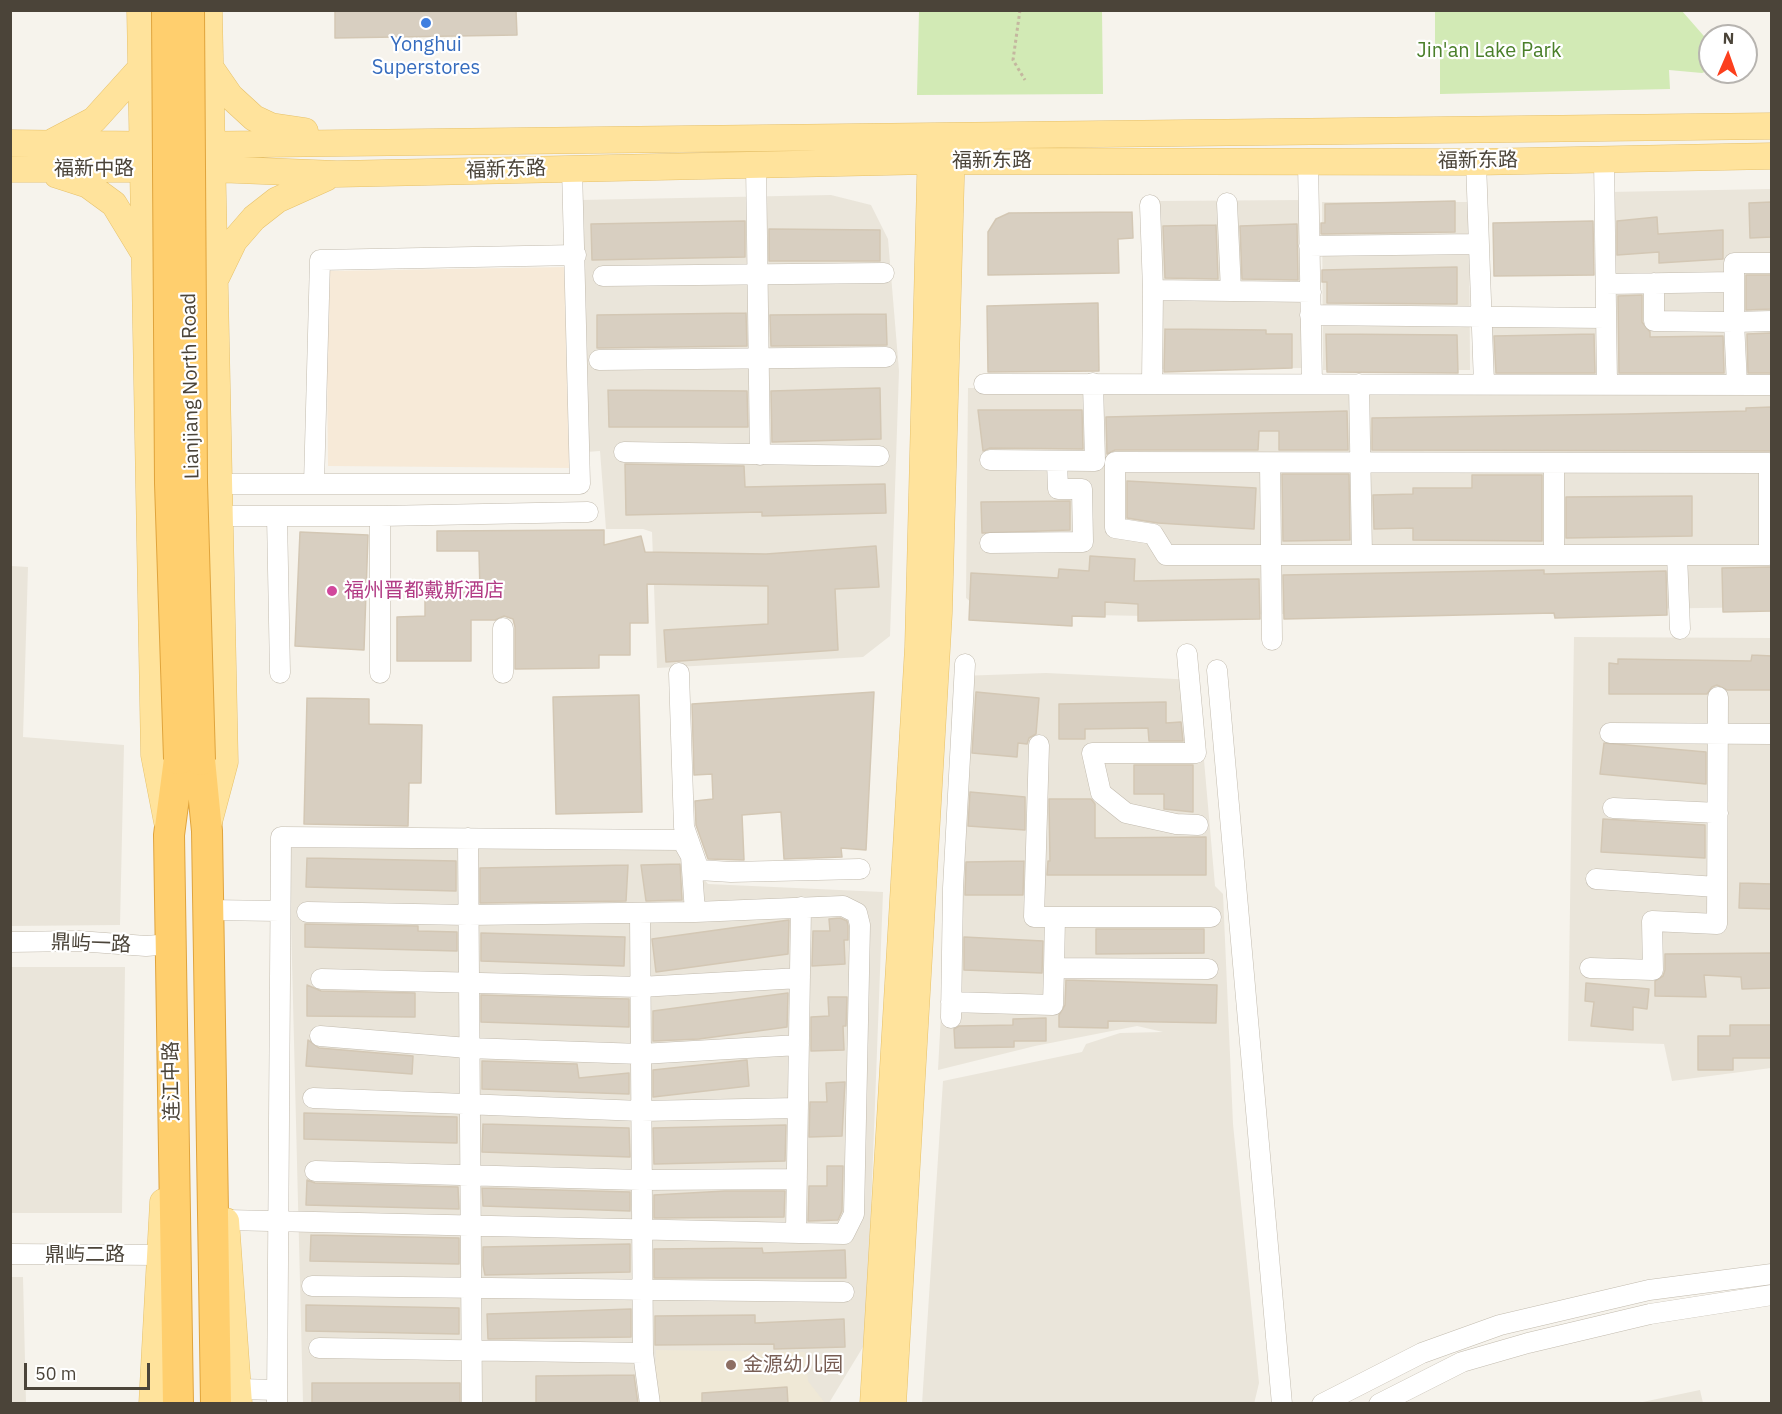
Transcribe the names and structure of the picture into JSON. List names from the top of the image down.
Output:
{
  "streets": {
    "highway": ["Lianjiang North Road", "连江中路"],
    "main road": ["福新东路", "福新中路"],
    "street": ["鼎屿一路", "鼎屿二路"]
  },
  "crossings": [
    ["福新东路", "福新中路"],
    ["Lianjiang North Road", "连江中路"],
    ["鼎屿一路", "连江中路"]
  ],
  "parks": ["Jin'an Lake Park"],
  "places": ["Yonghui Superstores", "福州晋都戴斯酒店", "金源幼儿园"],
  "scale_bar": "50 m",
  "north": "top"
}
